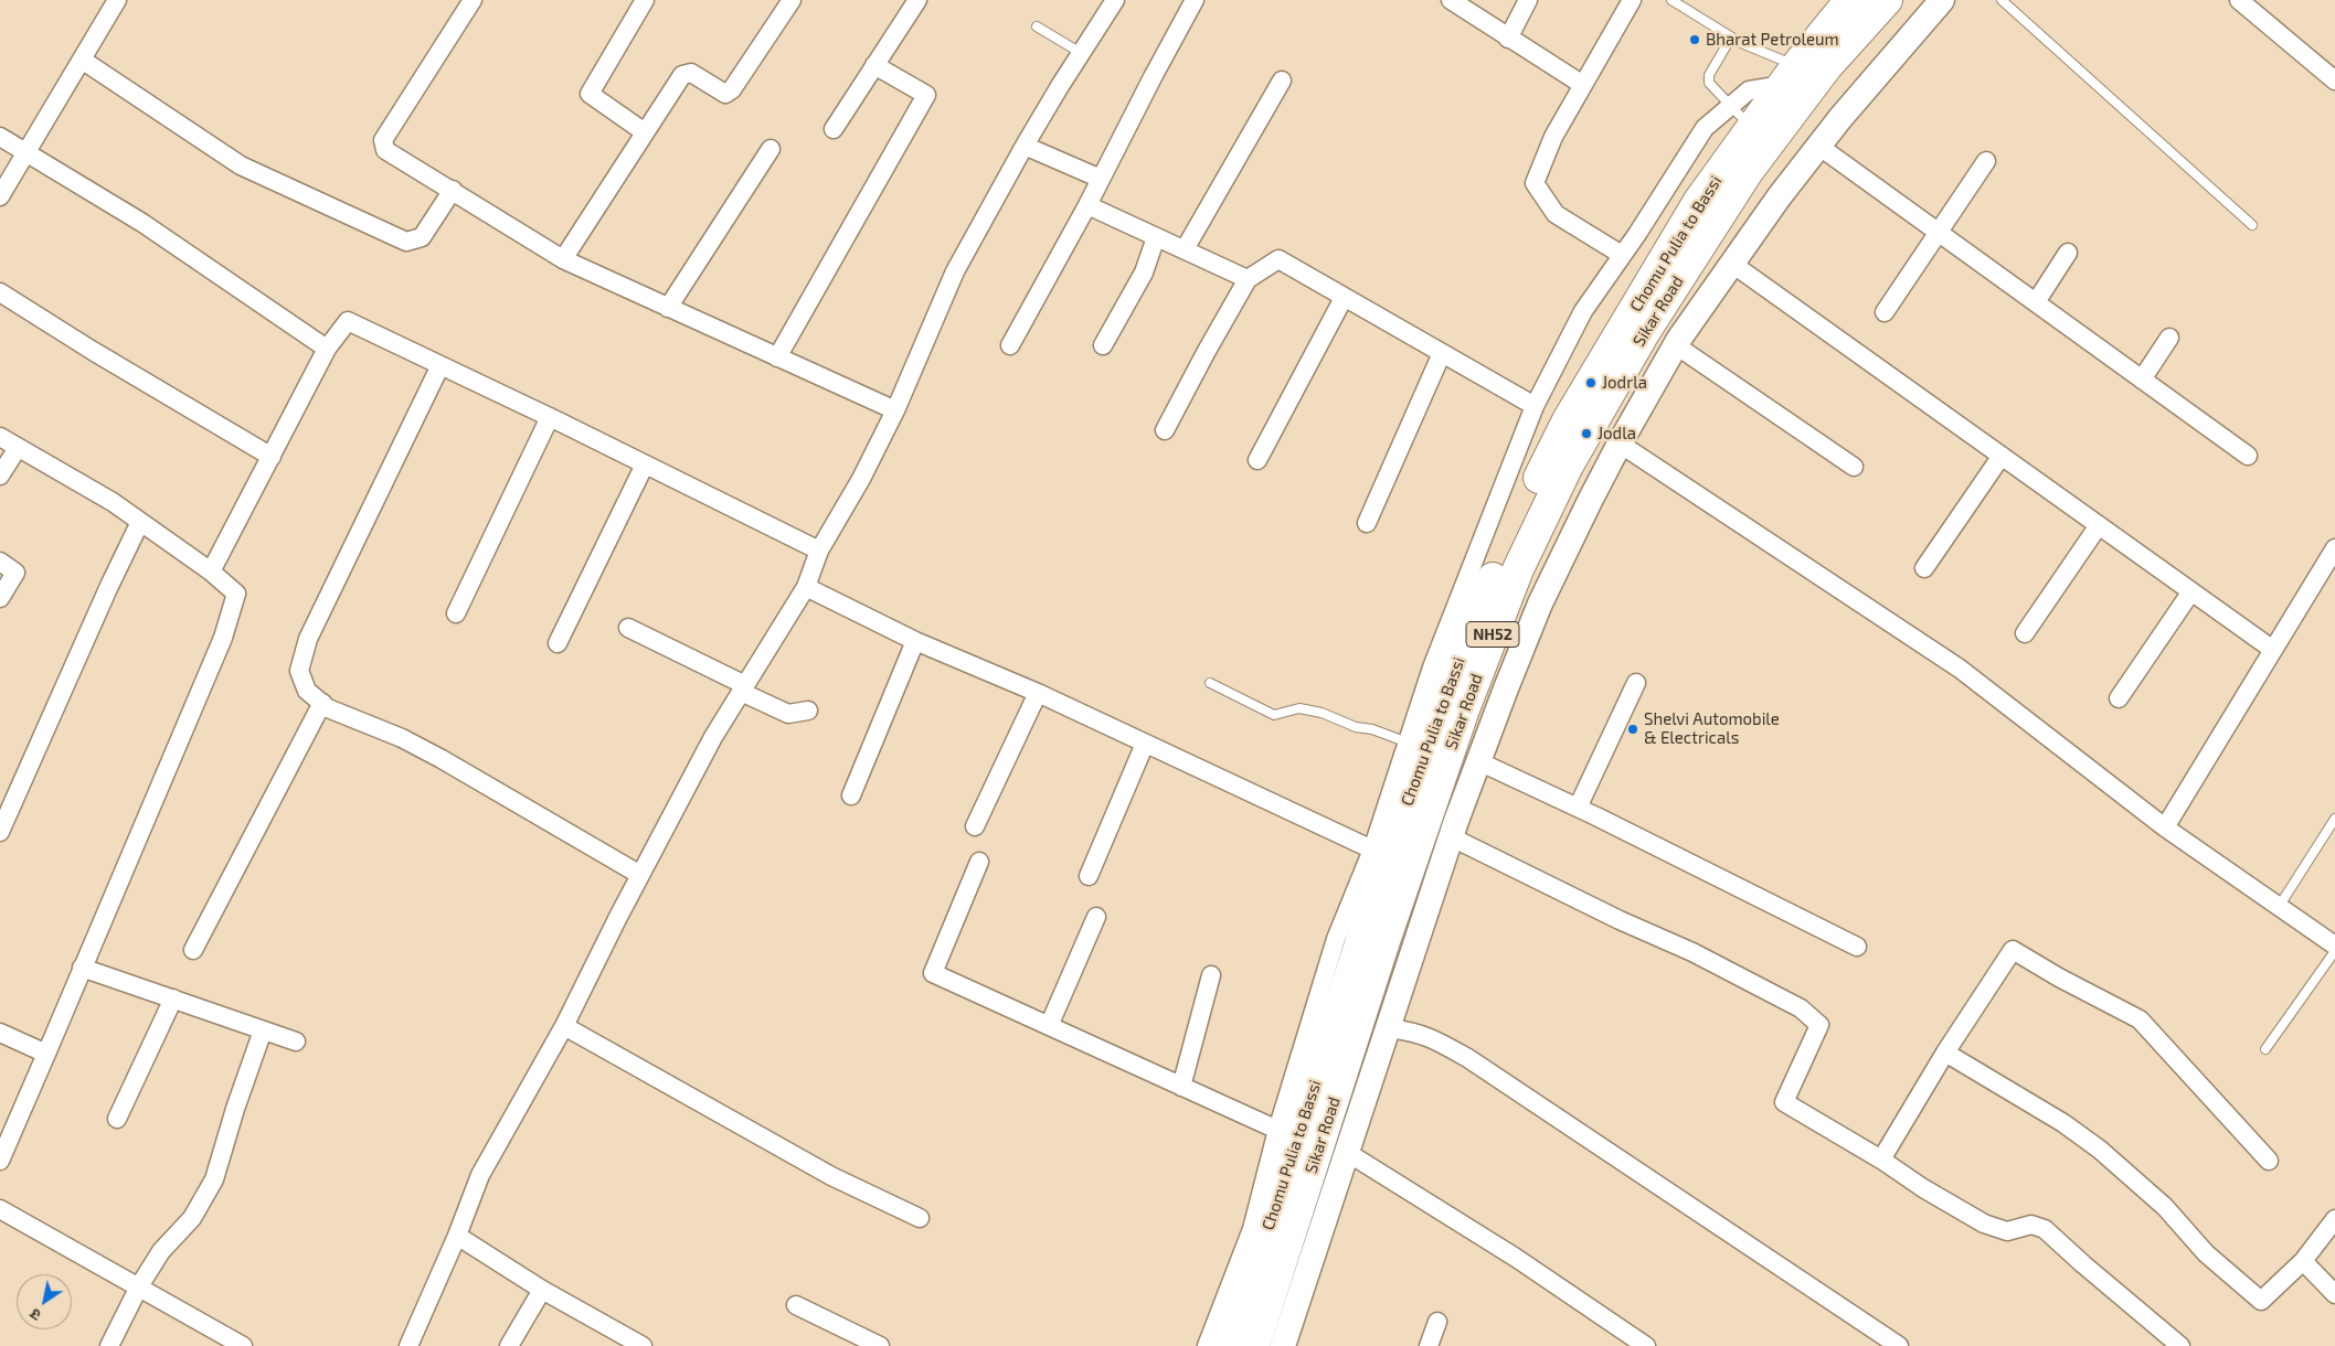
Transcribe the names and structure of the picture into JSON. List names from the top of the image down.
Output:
{
  "streets": {
    "highway": ["Chomu Pulia to Bassi", "Sikar Road", "NH52"]
  },
  "places": [
    "Bharat Petroleum",
    "Jodrla",
    "Jodla",
    "Shelvi Automobile & Electricals"
  ],
  "north": "bottom left"
}
